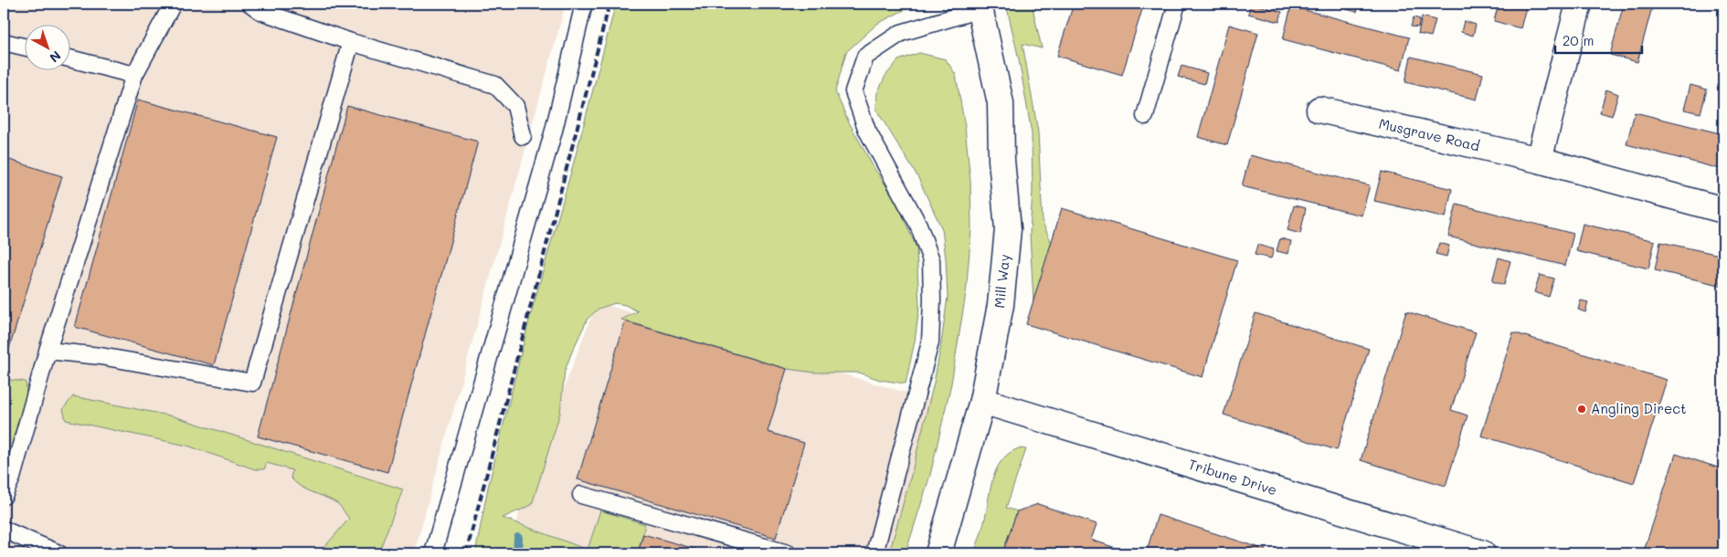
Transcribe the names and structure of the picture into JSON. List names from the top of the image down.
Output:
{
  "streets": {
    "street": ["Musgrave Road", "Mill Way", "Tribune Drive"]
  },
  "crossings": [
    ["Mill Way", "Tribune Drive"]
  ],
  "places": ["Angling Direct"],
  "scale_bar": "20 m",
  "north": "bottom right"
}
